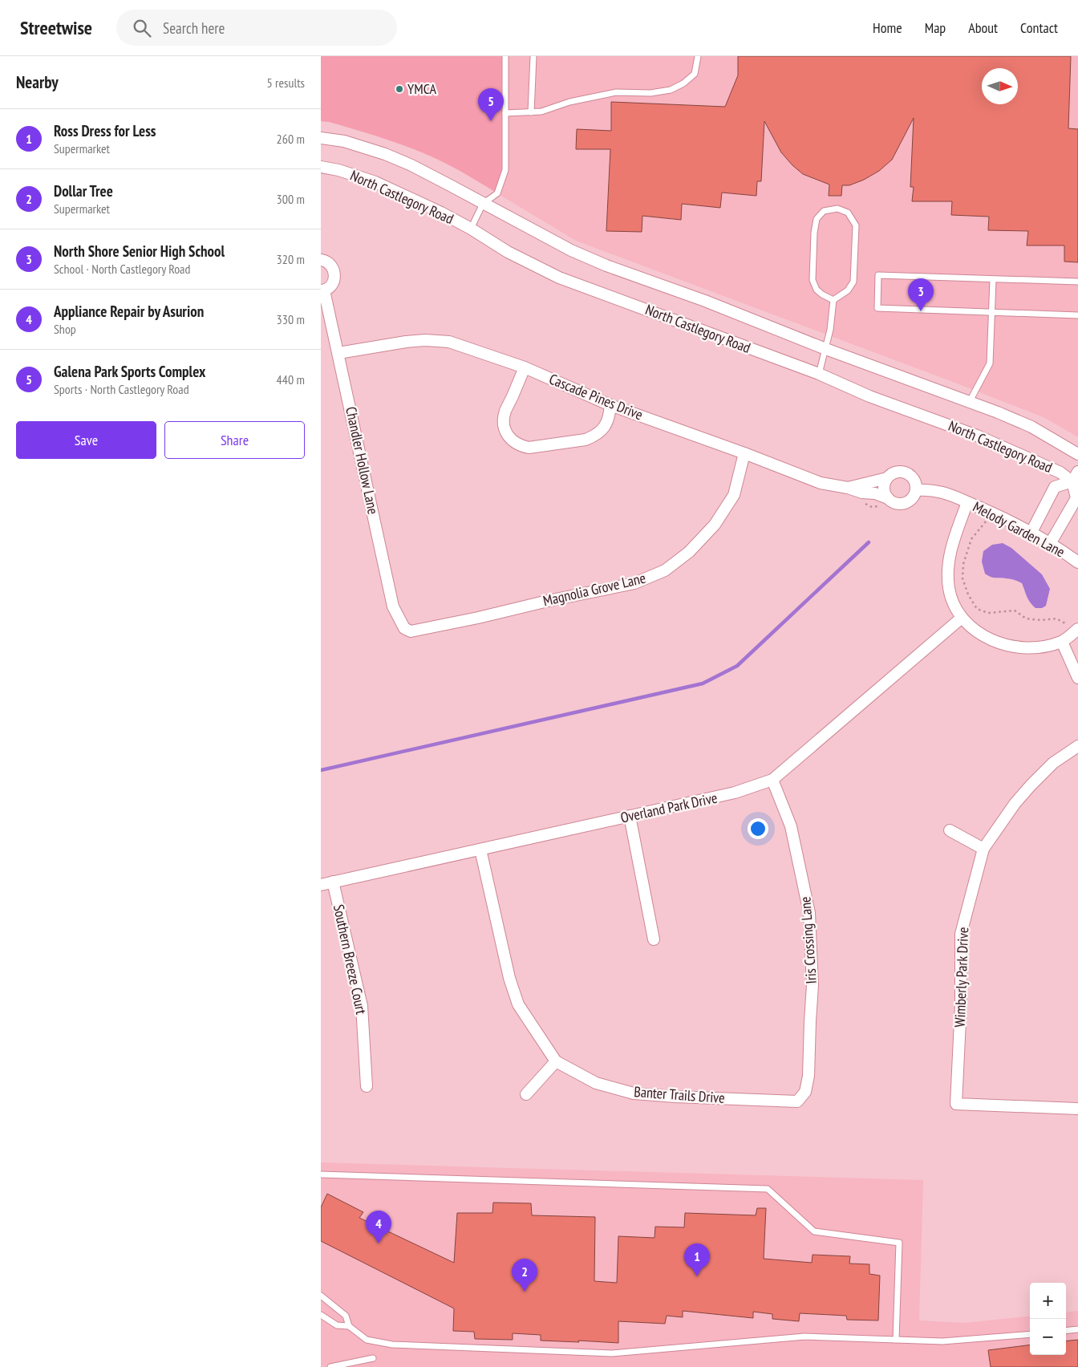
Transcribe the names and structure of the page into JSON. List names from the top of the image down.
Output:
{
  "streets": {
    "street": [
      "North Castlegory Road",
      "Cascade Pines Drive",
      "Chandler Hollow Lane",
      "Melody Garden Lane",
      "Magnolia Grove Lane",
      "Overland Park Drive",
      "Iris Crossing Lane",
      "Southern Breeze Court",
      "Wimberly Park Drive",
      "Banter Trails Drive"
    ]
  },
  "crossings": [
    ["Cascade Pines Drive", "Chandler Hollow Lane"],
    ["Cascade Pines Drive", "Magnolia Grove Lane"],
    ["Chandler Hollow Lane", "Magnolia Grove Lane"],
    ["Melody Garden Lane", "Overland Park Drive"],
    ["Overland Park Drive", "Iris Crossing Lane"],
    ["Overland Park Drive", "Southern Breeze Court"],
    ["Overland Park Drive", "Banter Trails Drive"],
    ["Iris Crossing Lane", "Banter Trails Drive"]
  ],
  "places": ["YMCA"],
  "north": "right",
  "page": {
    "header": "Streetwise",
    "search": "Search here",
    "nav": [
      "Home",
      "Map",
      "About",
      "Contact"
    ],
    "heading": ["Nearby", "5 results"],
    "pins": [
      "5",
      "3",
      "4",
      "1",
      "2"
    ],
    "list": [
      {
        "mark": "1",
        "name": "Ross Dress for Less",
        "note": "Supermarket",
        "value": "260 m"
      },
      {
        "mark": "2",
        "name": "Dollar Tree",
        "note": "Supermarket",
        "value": "300 m"
      },
      {
        "mark": "3",
        "name": "North Shore Senior High School",
        "note": "School · North Castlegory Road",
        "value": "320 m"
      },
      {
        "mark": "4",
        "name": "Appliance Repair by Asurion",
        "note": "Shop",
        "value": "330 m"
      },
      {
        "mark": "5",
        "name": "Galena Park Sports Complex",
        "note": "Sports · North Castlegory Road",
        "value": "440 m"
      }
    ],
    "buttons": ["Save", "Share"],
    "map_buttons": ["+", "−"]
  }
}
